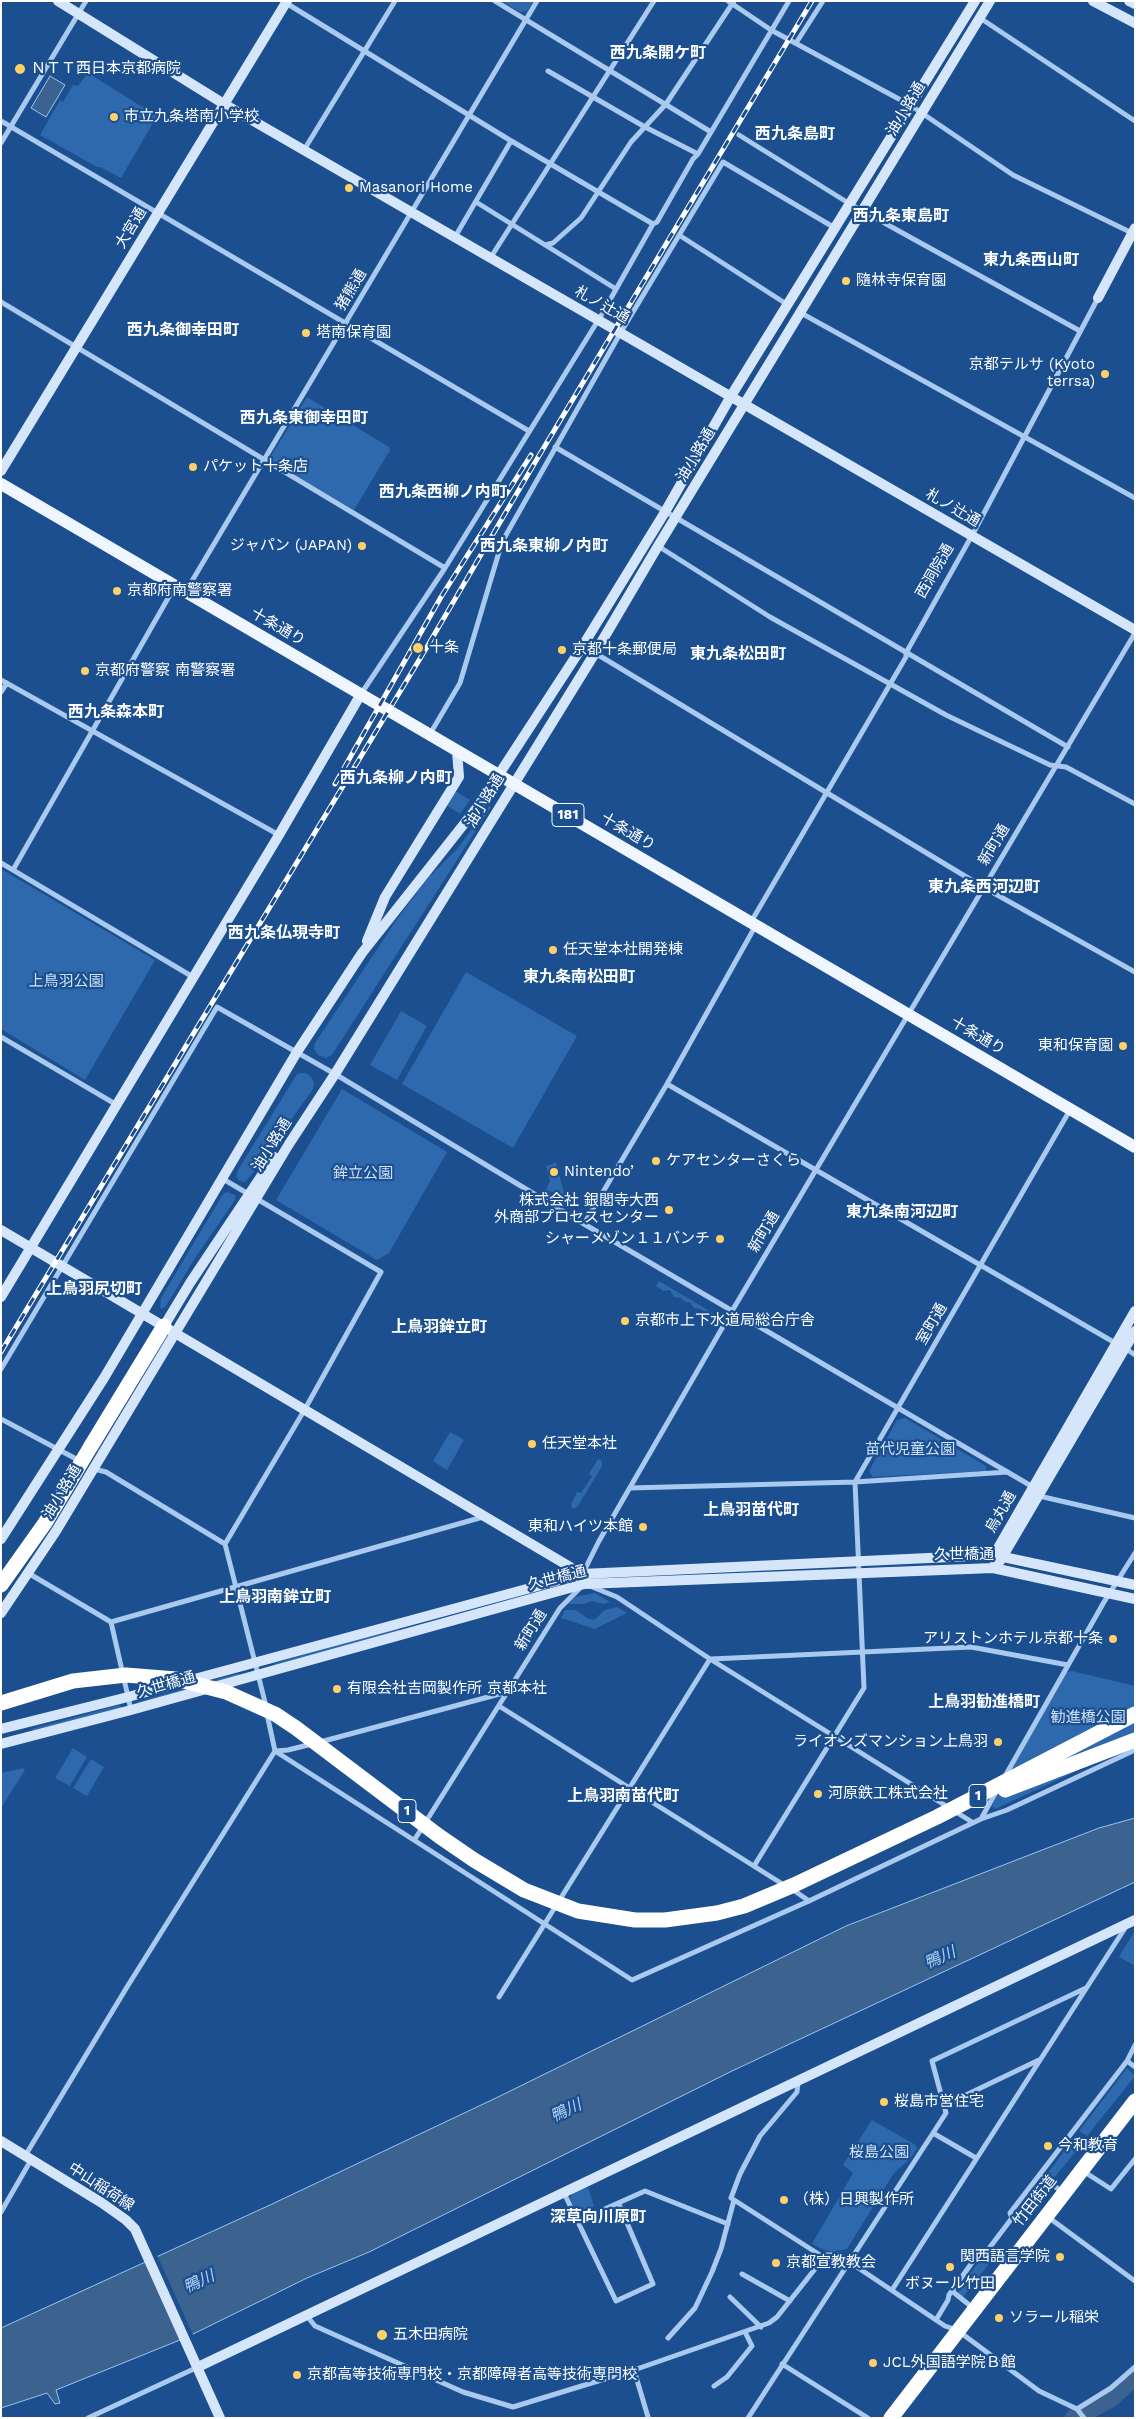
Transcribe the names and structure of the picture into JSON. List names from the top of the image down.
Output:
{
  "streets": {
    "highway": ["1", "竹田街道"],
    "main road": ["十条通り", "181"],
    "street": [
      "油小路通",
      "大宮通",
      "猪熊通",
      "札ノ辻通",
      "西洞院通",
      "新町通",
      "室町通",
      "烏丸通",
      "久世橋通",
      "中山稲荷線"
    ]
  },
  "crossings": [
    ["油小路通", "札ノ辻通"],
    ["油小路通", "十条通り"],
    ["大宮通", "札ノ辻通"],
    ["猪熊通", "札ノ辻通"],
    ["猪熊通", "十条通り"],
    ["札ノ辻通", "西洞院通"],
    ["札ノ辻通", "新町通"],
    ["西洞院通", "十条通り"],
    ["十条通り", "新町通"],
    ["十条通り", "室町通"],
    ["新町通", "久世橋通"],
    ["烏丸通", "久世橋通"]
  ],
  "districts": [
    "西九条開ケ町",
    "西九条島町",
    "西九条東島町",
    "東九条西山町",
    "西九条御幸田町",
    "西九条東御幸田町",
    "西九条西柳ノ内町",
    "西九条東柳ノ内町",
    "東九条松田町",
    "西九条森本町",
    "西九条柳ノ内町",
    "東九条西河辺町",
    "西九条仏現寺町",
    "東九条南松田町",
    "東九条南河辺町",
    "上鳥羽尻切町",
    "上鳥羽鉾立町",
    "上鳥羽苗代町",
    "上鳥羽南鉾立町",
    "上鳥羽勧進橋町",
    "上鳥羽南苗代町",
    "深草向川原町"
  ],
  "water": ["鴨川"],
  "parks": [
    "上鳥羽公園",
    "鉾立公園",
    "苗代児童公園",
    "勧進橋公園",
    "桜島公園"
  ],
  "places": [
    "ＮＴＴ西日本京都病院",
    "市立九条塔南小学校",
    "Masanori Home",
    "隨林寺保育園",
    "塔南保育園",
    "京都テルサ (Kyoto terrsa)",
    "パケット十条店",
    "ジャパン (JAPAN)",
    "京都府南警察署",
    "十条",
    "京都十条郵便局",
    "京都府警察 南警察署",
    "任天堂本社開発棟",
    "東和保育園",
    "ケアセンターさくら",
    "Nintendo’",
    "株式会社 銀閣寺大西 外商部プロセスセンター",
    "シャーメゾン１１バンチ",
    "京都市上下水道局総合庁舎",
    "任天堂本社",
    "東和ハイツ本館",
    "アリストンホテル京都十条",
    "有限会社吉岡製作所 京都本社",
    "ライオンズマンション上鳥羽",
    "河原鉄工株式会社",
    "桜島市営住宅",
    "今和教育",
    "（株）日興製作所",
    "関西語言学院",
    "京都宣教教会",
    "ボヌール竹田",
    "ソラール稲栄",
    "五木田病院",
    "JCL外国語学院Ｂ館",
    "京都高等技術専門校・京都障碍者高等技術専門校"
  ]
}
